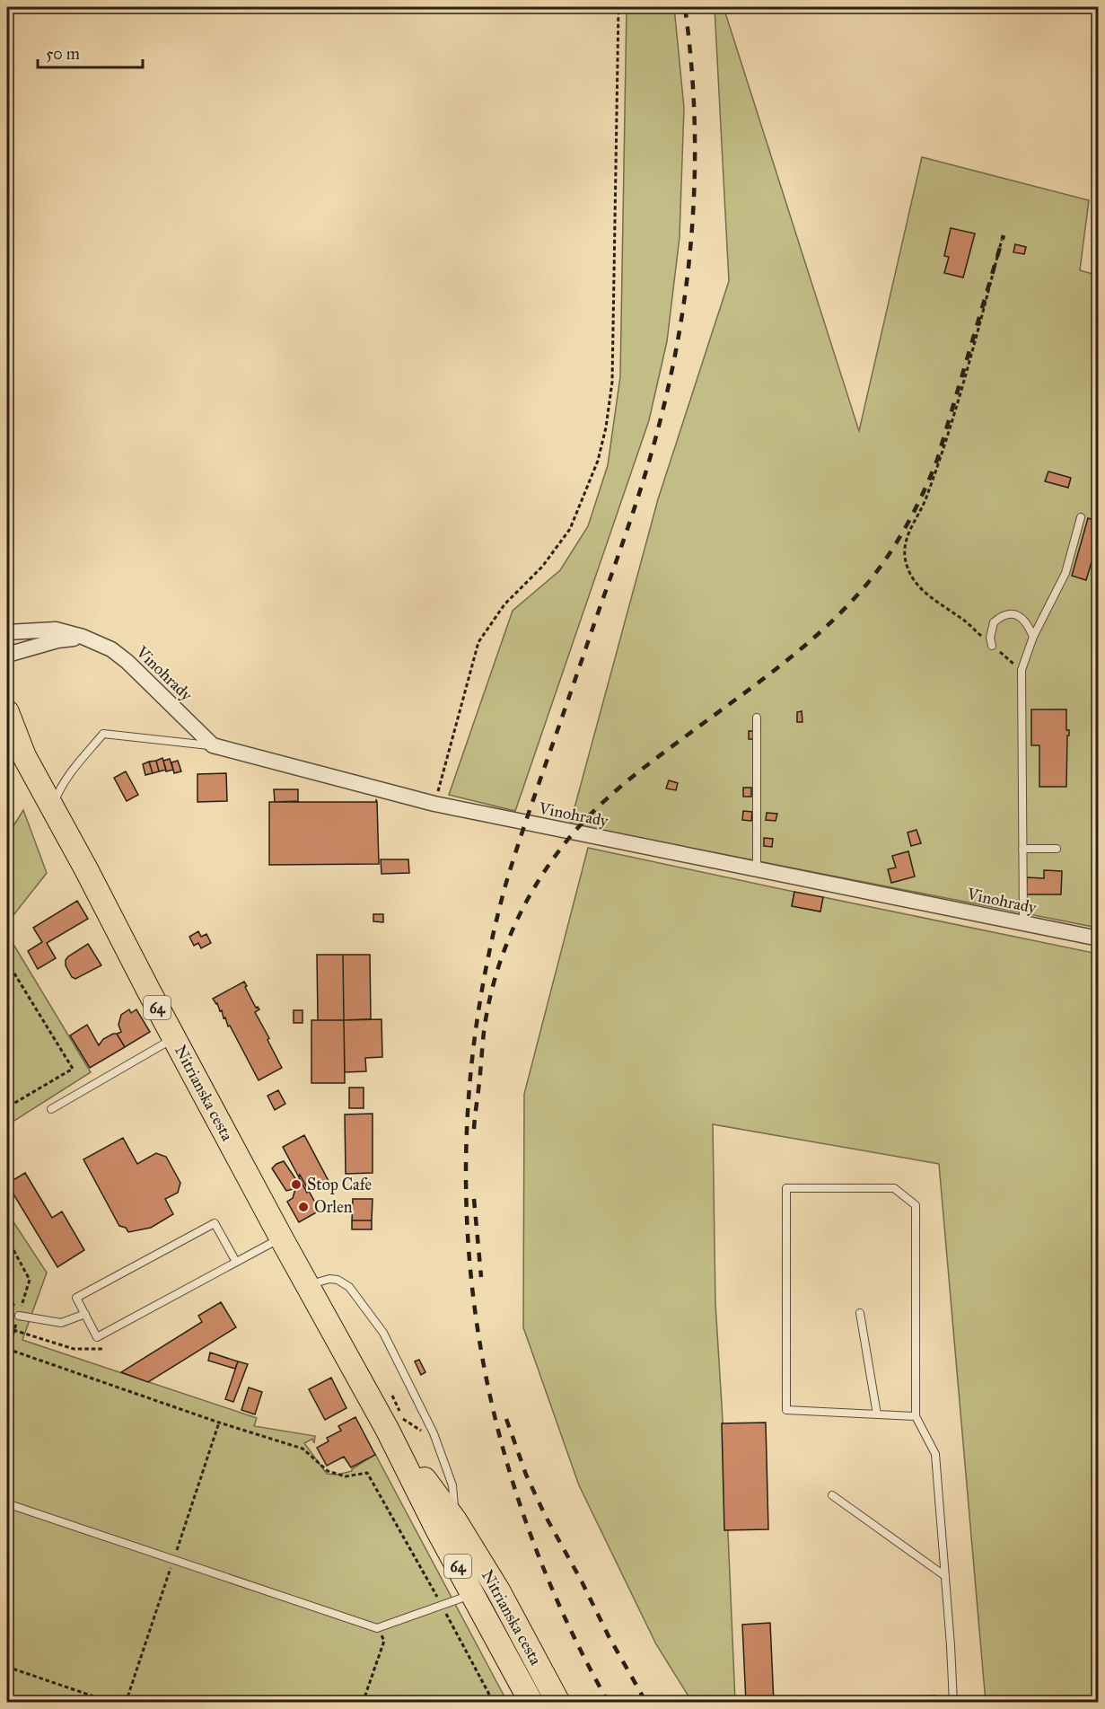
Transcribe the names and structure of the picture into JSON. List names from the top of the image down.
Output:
{
  "streets": {
    "main road": ["64", "Nitrianska cesta"],
    "street": ["Vinohrady"]
  },
  "places": ["Stop Cafe", "Orlen"],
  "scale_bar": "50 m"
}
